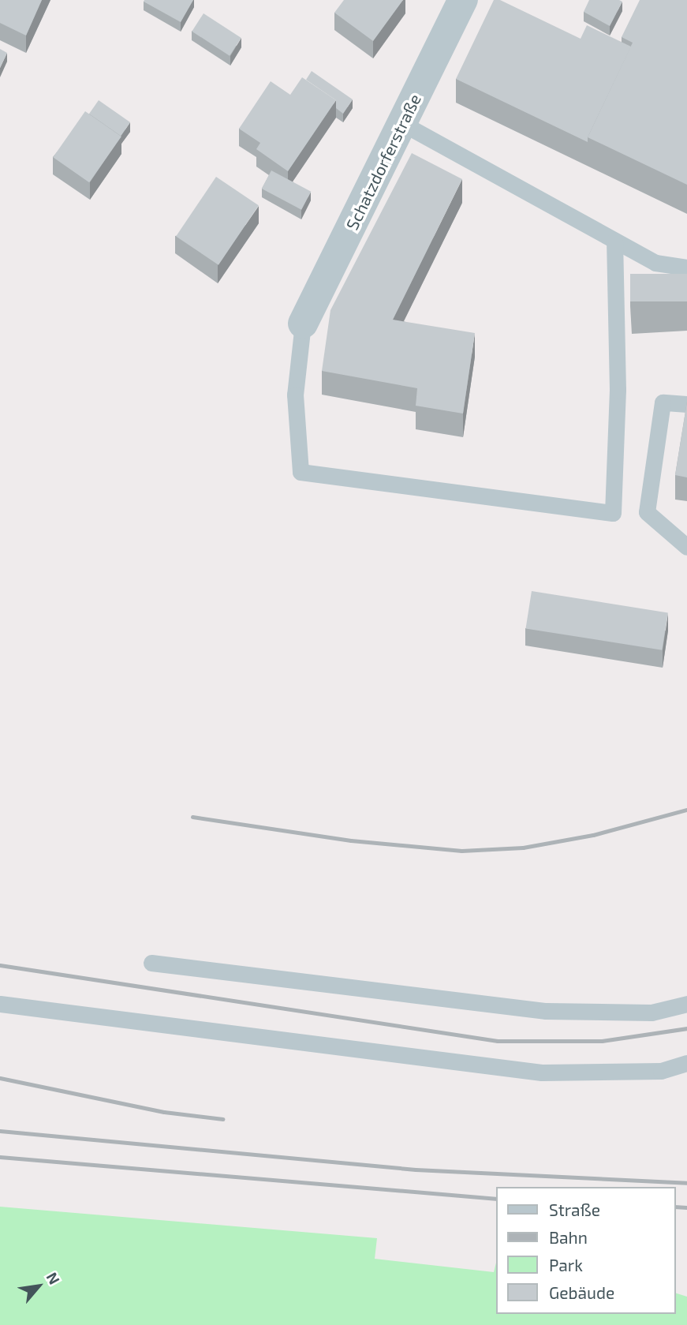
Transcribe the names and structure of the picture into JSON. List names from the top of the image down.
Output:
{
  "streets": {
    "street": ["Schatzdorferstraße"]
  },
  "legend": [
    "Straße",
    "Bahn",
    "Park",
    "Gebäude"
  ],
  "north": "top right"
}
